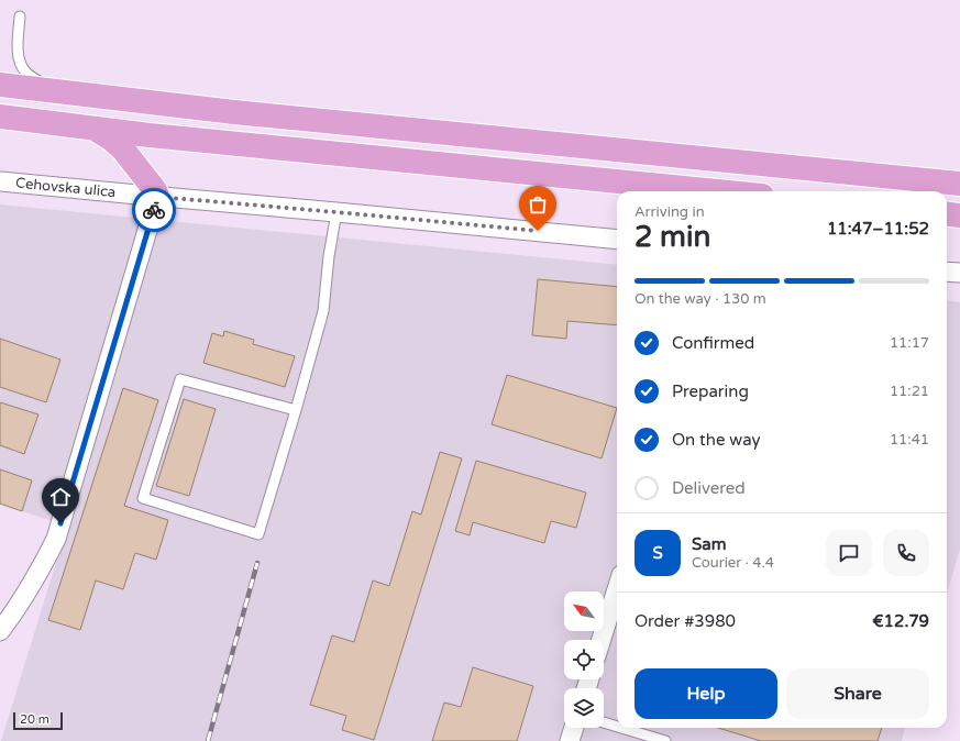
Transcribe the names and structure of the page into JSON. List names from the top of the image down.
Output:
{
  "streets": {
    "street": ["Cehovska ulica"]
  },
  "scale_bar": "20 m",
  "north": "top left",
  "page": {
    "heading": ["2 min", "Arriving in", "11:47–11:52"],
    "panel": [
      "Sam",
      "Courier · 4.4",
      "Order #3980",
      "€12.79"
    ],
    "bar": "On the way · 130 m",
    "list": [
      ["Confirmed", "11:17"],
      ["Preparing", "11:21"],
      ["On the way", "11:41"],
      "Delivered"
    ],
    "round": "S",
    "buttons": ["Help", "Share"],
    "scale": "20 m"
  }
}
